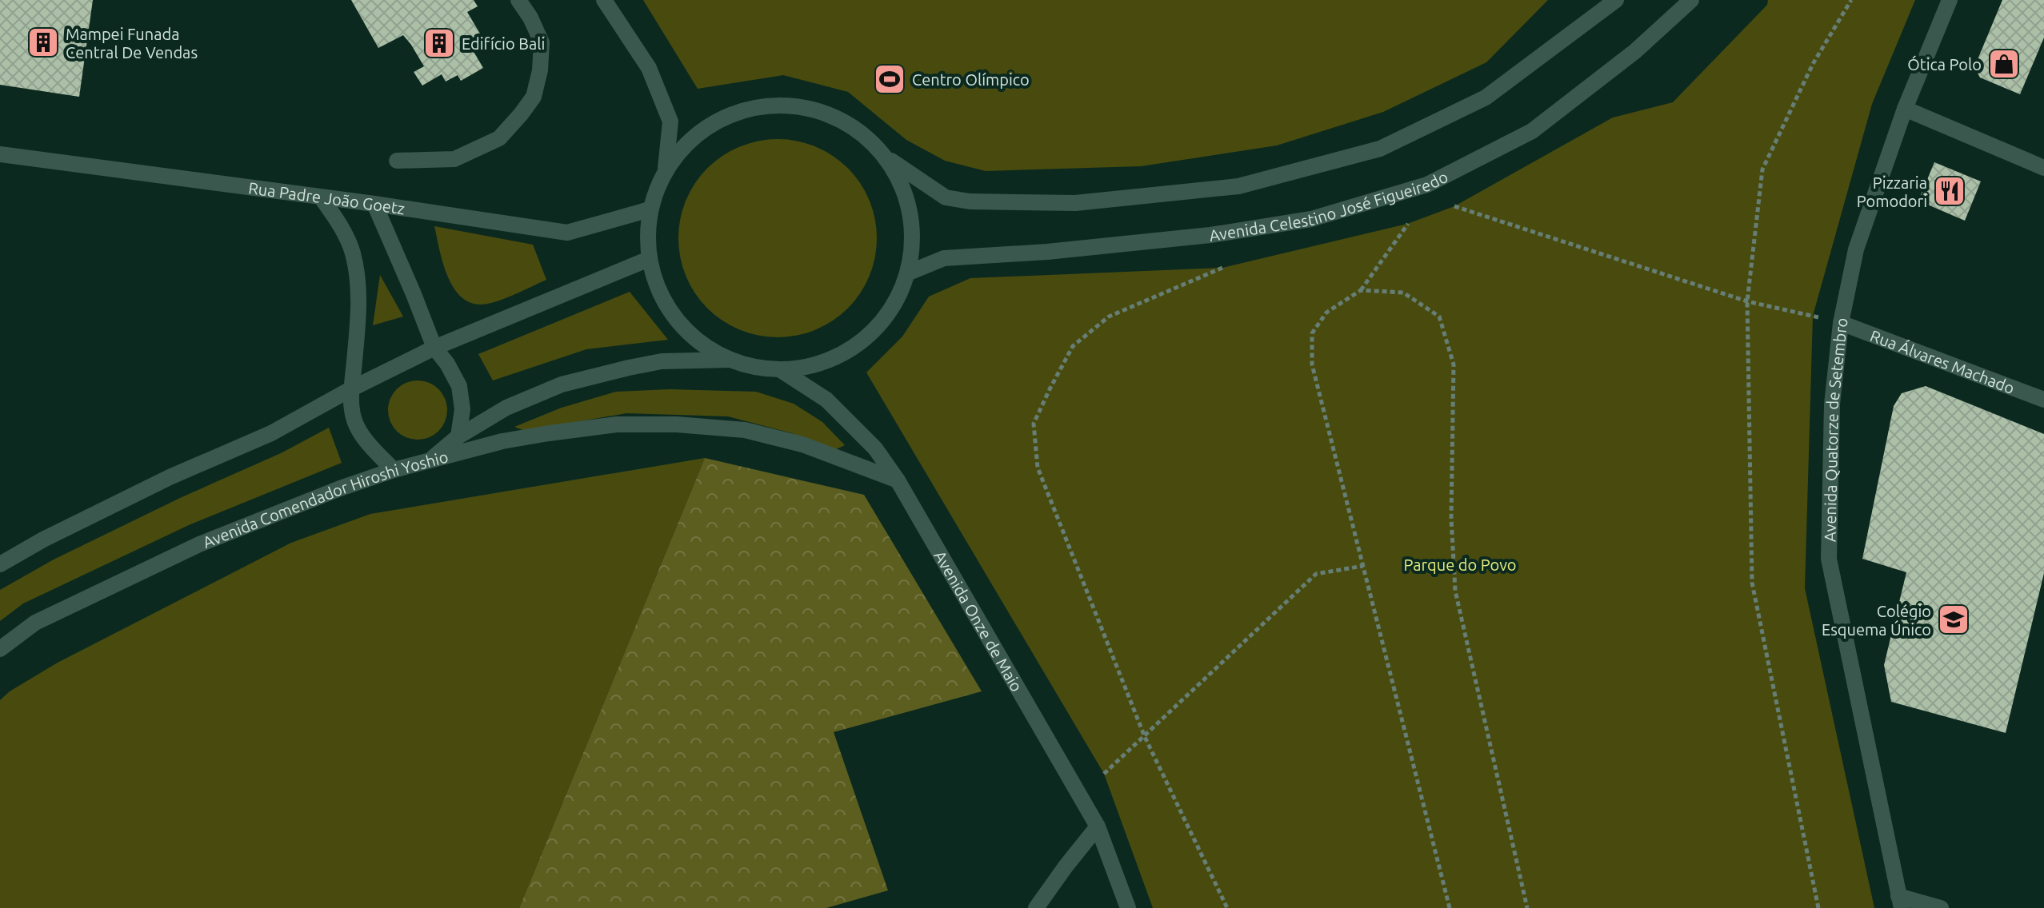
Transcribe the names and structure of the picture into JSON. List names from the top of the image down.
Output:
{
  "streets": {
    "street": [
      "Rua Padre João Goetz",
      "Avenida Celestino José Figueiredo",
      "Rua Álvares Machado",
      "Avenida Quatorze de Setembro",
      "Avenida Comendador Hiroshi Yoshio",
      "Avenida Onze de Maio"
    ]
  },
  "crossings": [
    ["Rua Álvares Machado", "Avenida Quatorze de Setembro"]
  ],
  "parks": ["Parque do Povo"],
  "places": {
    "building": ["Mampei Funada Central De Vendas", "Edifício Bali"],
    "shop": ["Ótica Polo"],
    "sports": ["Centro Olímpico"],
    "restaurant": ["Pizzaria Pomodori"],
    "school or university": ["Colégio Esquema Único"]
  }
}
